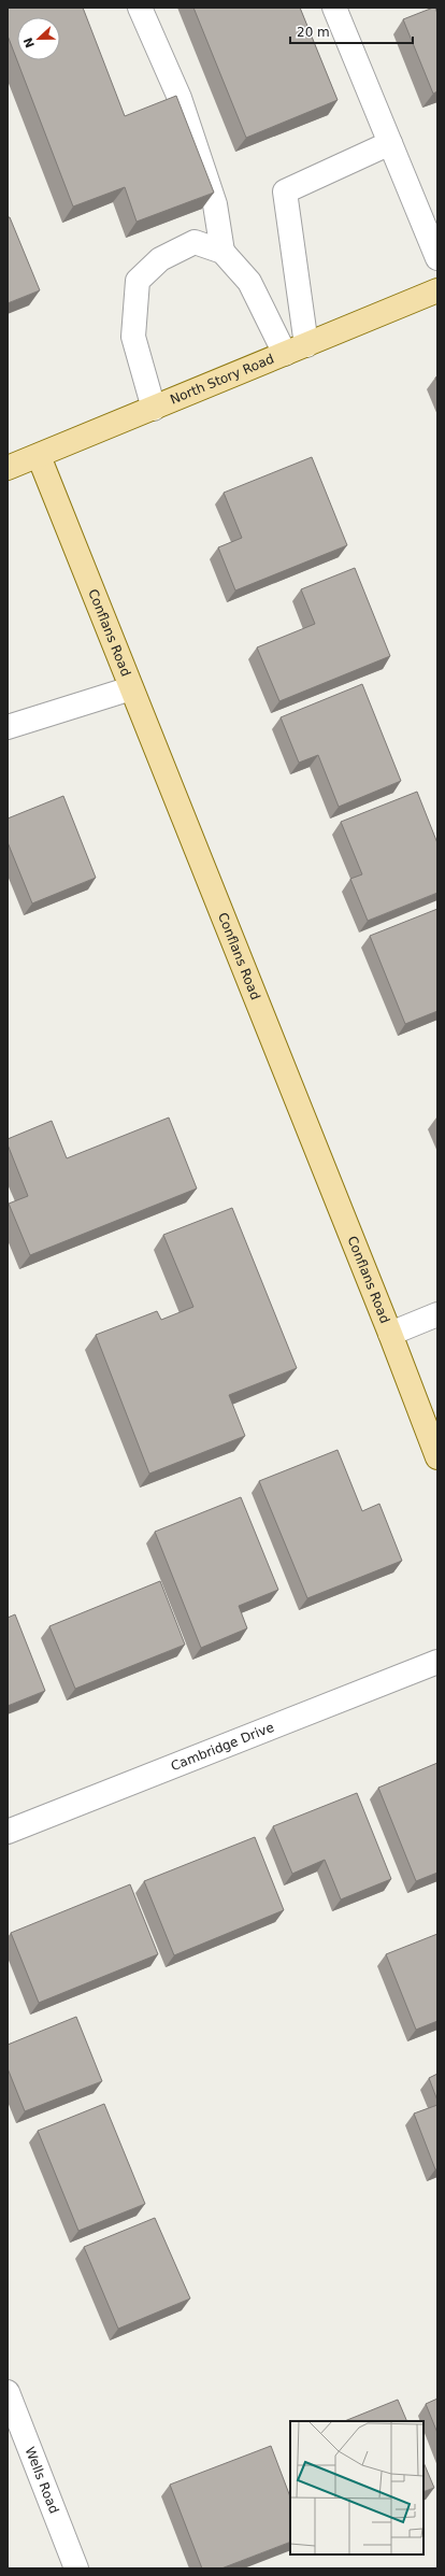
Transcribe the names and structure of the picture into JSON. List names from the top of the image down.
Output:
{
  "streets": {
    "main road": ["North Story Road", "Conflans Road"],
    "street": ["Cambridge Drive", "Wells Road"]
  },
  "crossings": [
    ["North Story Road", "Conflans Road"]
  ],
  "scale_bar": "20 m",
  "north": "left"
}
